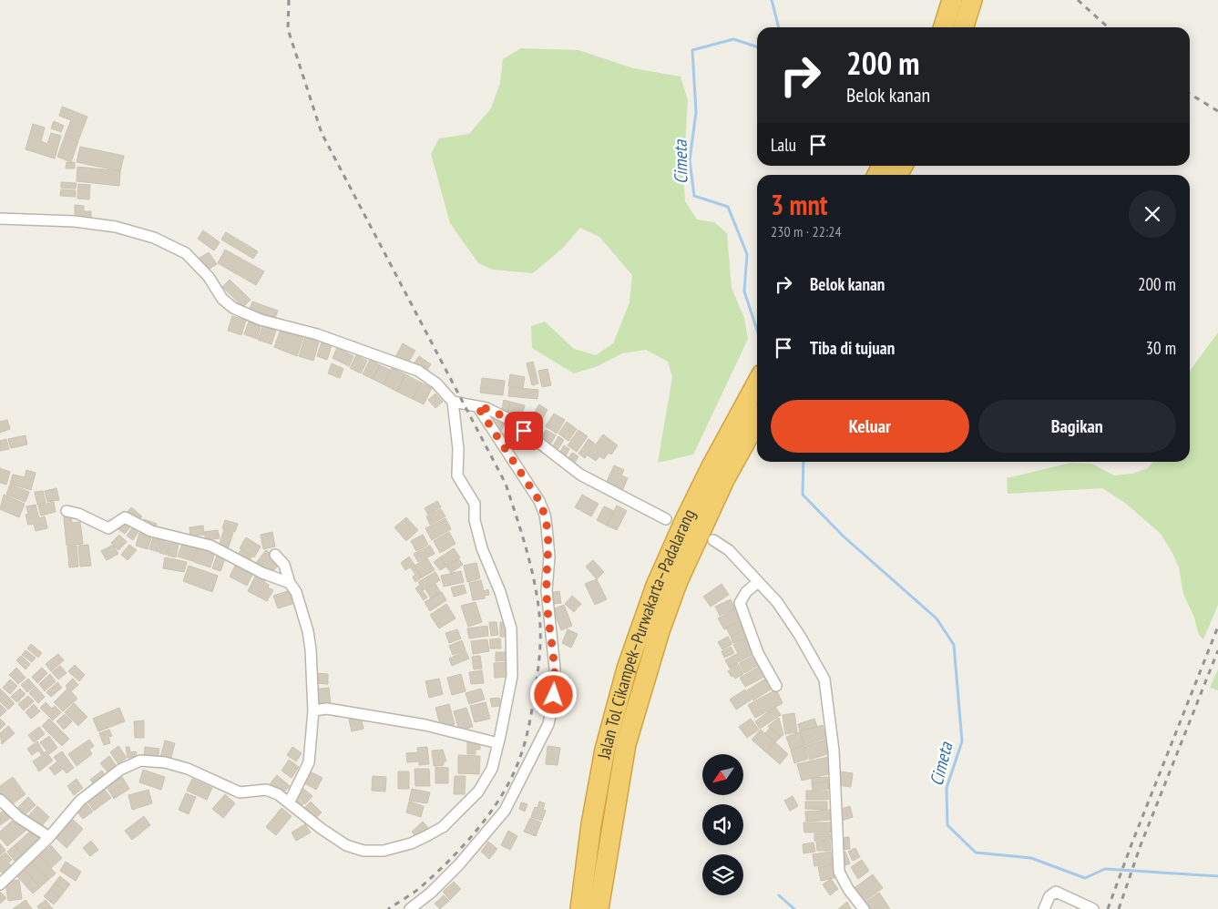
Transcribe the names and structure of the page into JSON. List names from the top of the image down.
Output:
{
  "streets": {
    "highway": ["Jalan Tol Cikampek–Purwakarta–Padalarang"]
  },
  "water": ["Cimeta"],
  "north": "bottom left",
  "page": {
    "turn": ["200 m", "Belok kanan"],
    "then": "Lalu",
    "heading": ["3 mnt", "230 m · 22:24"],
    "list": [
      {
        "name": "Belok kanan",
        "value": "200 m"
      },
      {
        "name": "Tiba di tujuan",
        "value": "30 m"
      }
    ],
    "buttons": ["Keluar", "Bagikan"]
  }
}
